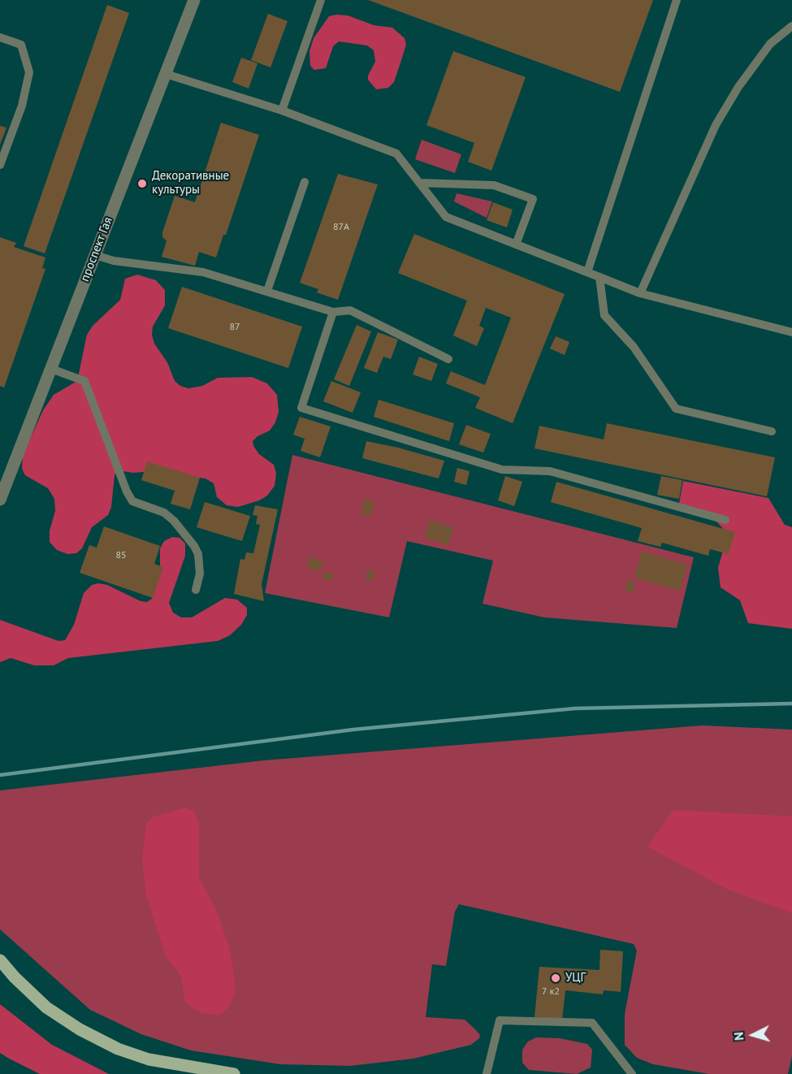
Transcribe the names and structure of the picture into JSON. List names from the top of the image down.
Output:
{
  "streets": {
    "street": ["проспект Гая"]
  },
  "places": ["Декоративные культуры", "УЦГ"],
  "house_numbers": [
    "87А",
    "87",
    "85",
    "7 к2"
  ],
  "north": "left"
}
